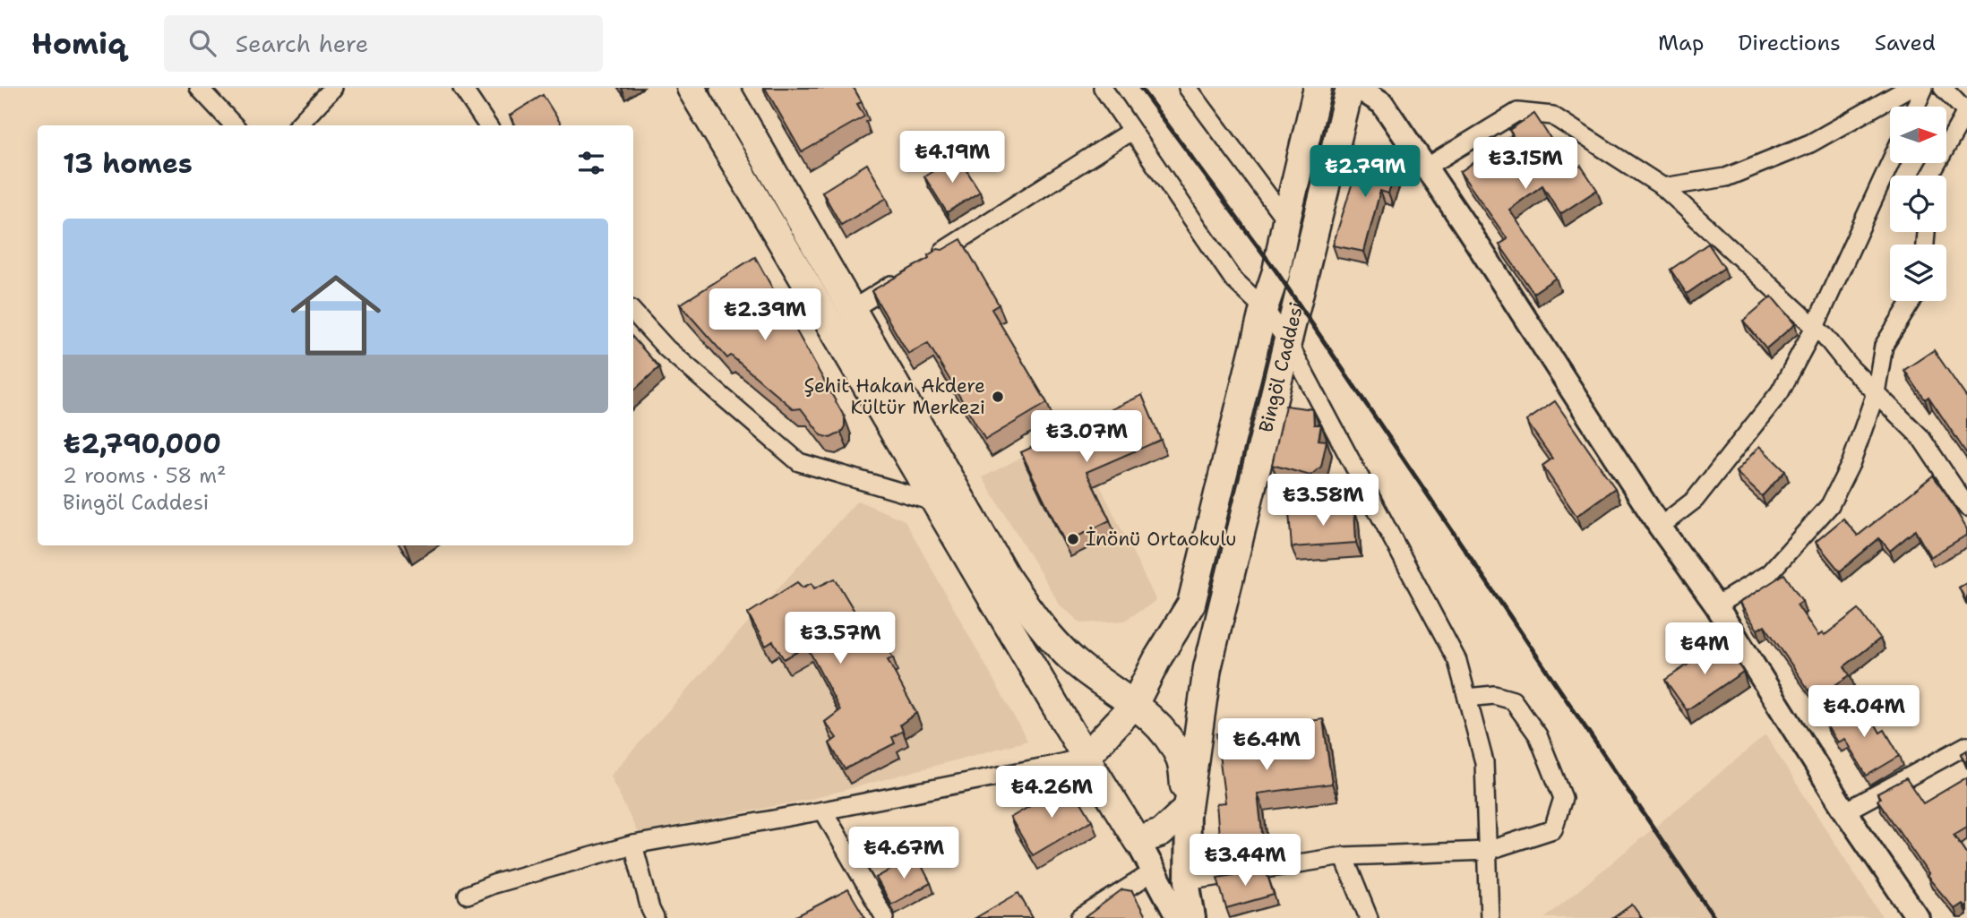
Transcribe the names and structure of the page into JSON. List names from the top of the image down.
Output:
{
  "streets": {
    "main road": ["Bingöl Caddesi"]
  },
  "places": ["Şehit Hakan Akdere Kültür Merkezi", "İnönü Ortaokulu"],
  "north": "right",
  "page": {
    "header": "Homiq",
    "search": "Search here",
    "nav": ["Map", "Directions", "Saved"],
    "heading": "13 homes",
    "price": [
      "₺4.19M",
      "₺3.15M",
      "₺2.79M",
      "₺2.39M",
      "₺3.07M",
      "₺3.58M",
      "₺3.57M",
      "₺4M",
      "₺4.04M",
      "₺6.4M",
      "₺4.26M",
      "₺4.67M",
      "₺3.44M"
    ],
    "list": [
      {
        "name": "₺2,790,000",
        "note": "2 rooms · 58 m² · Bingöl Caddesi"
      }
    ]
  }
}
